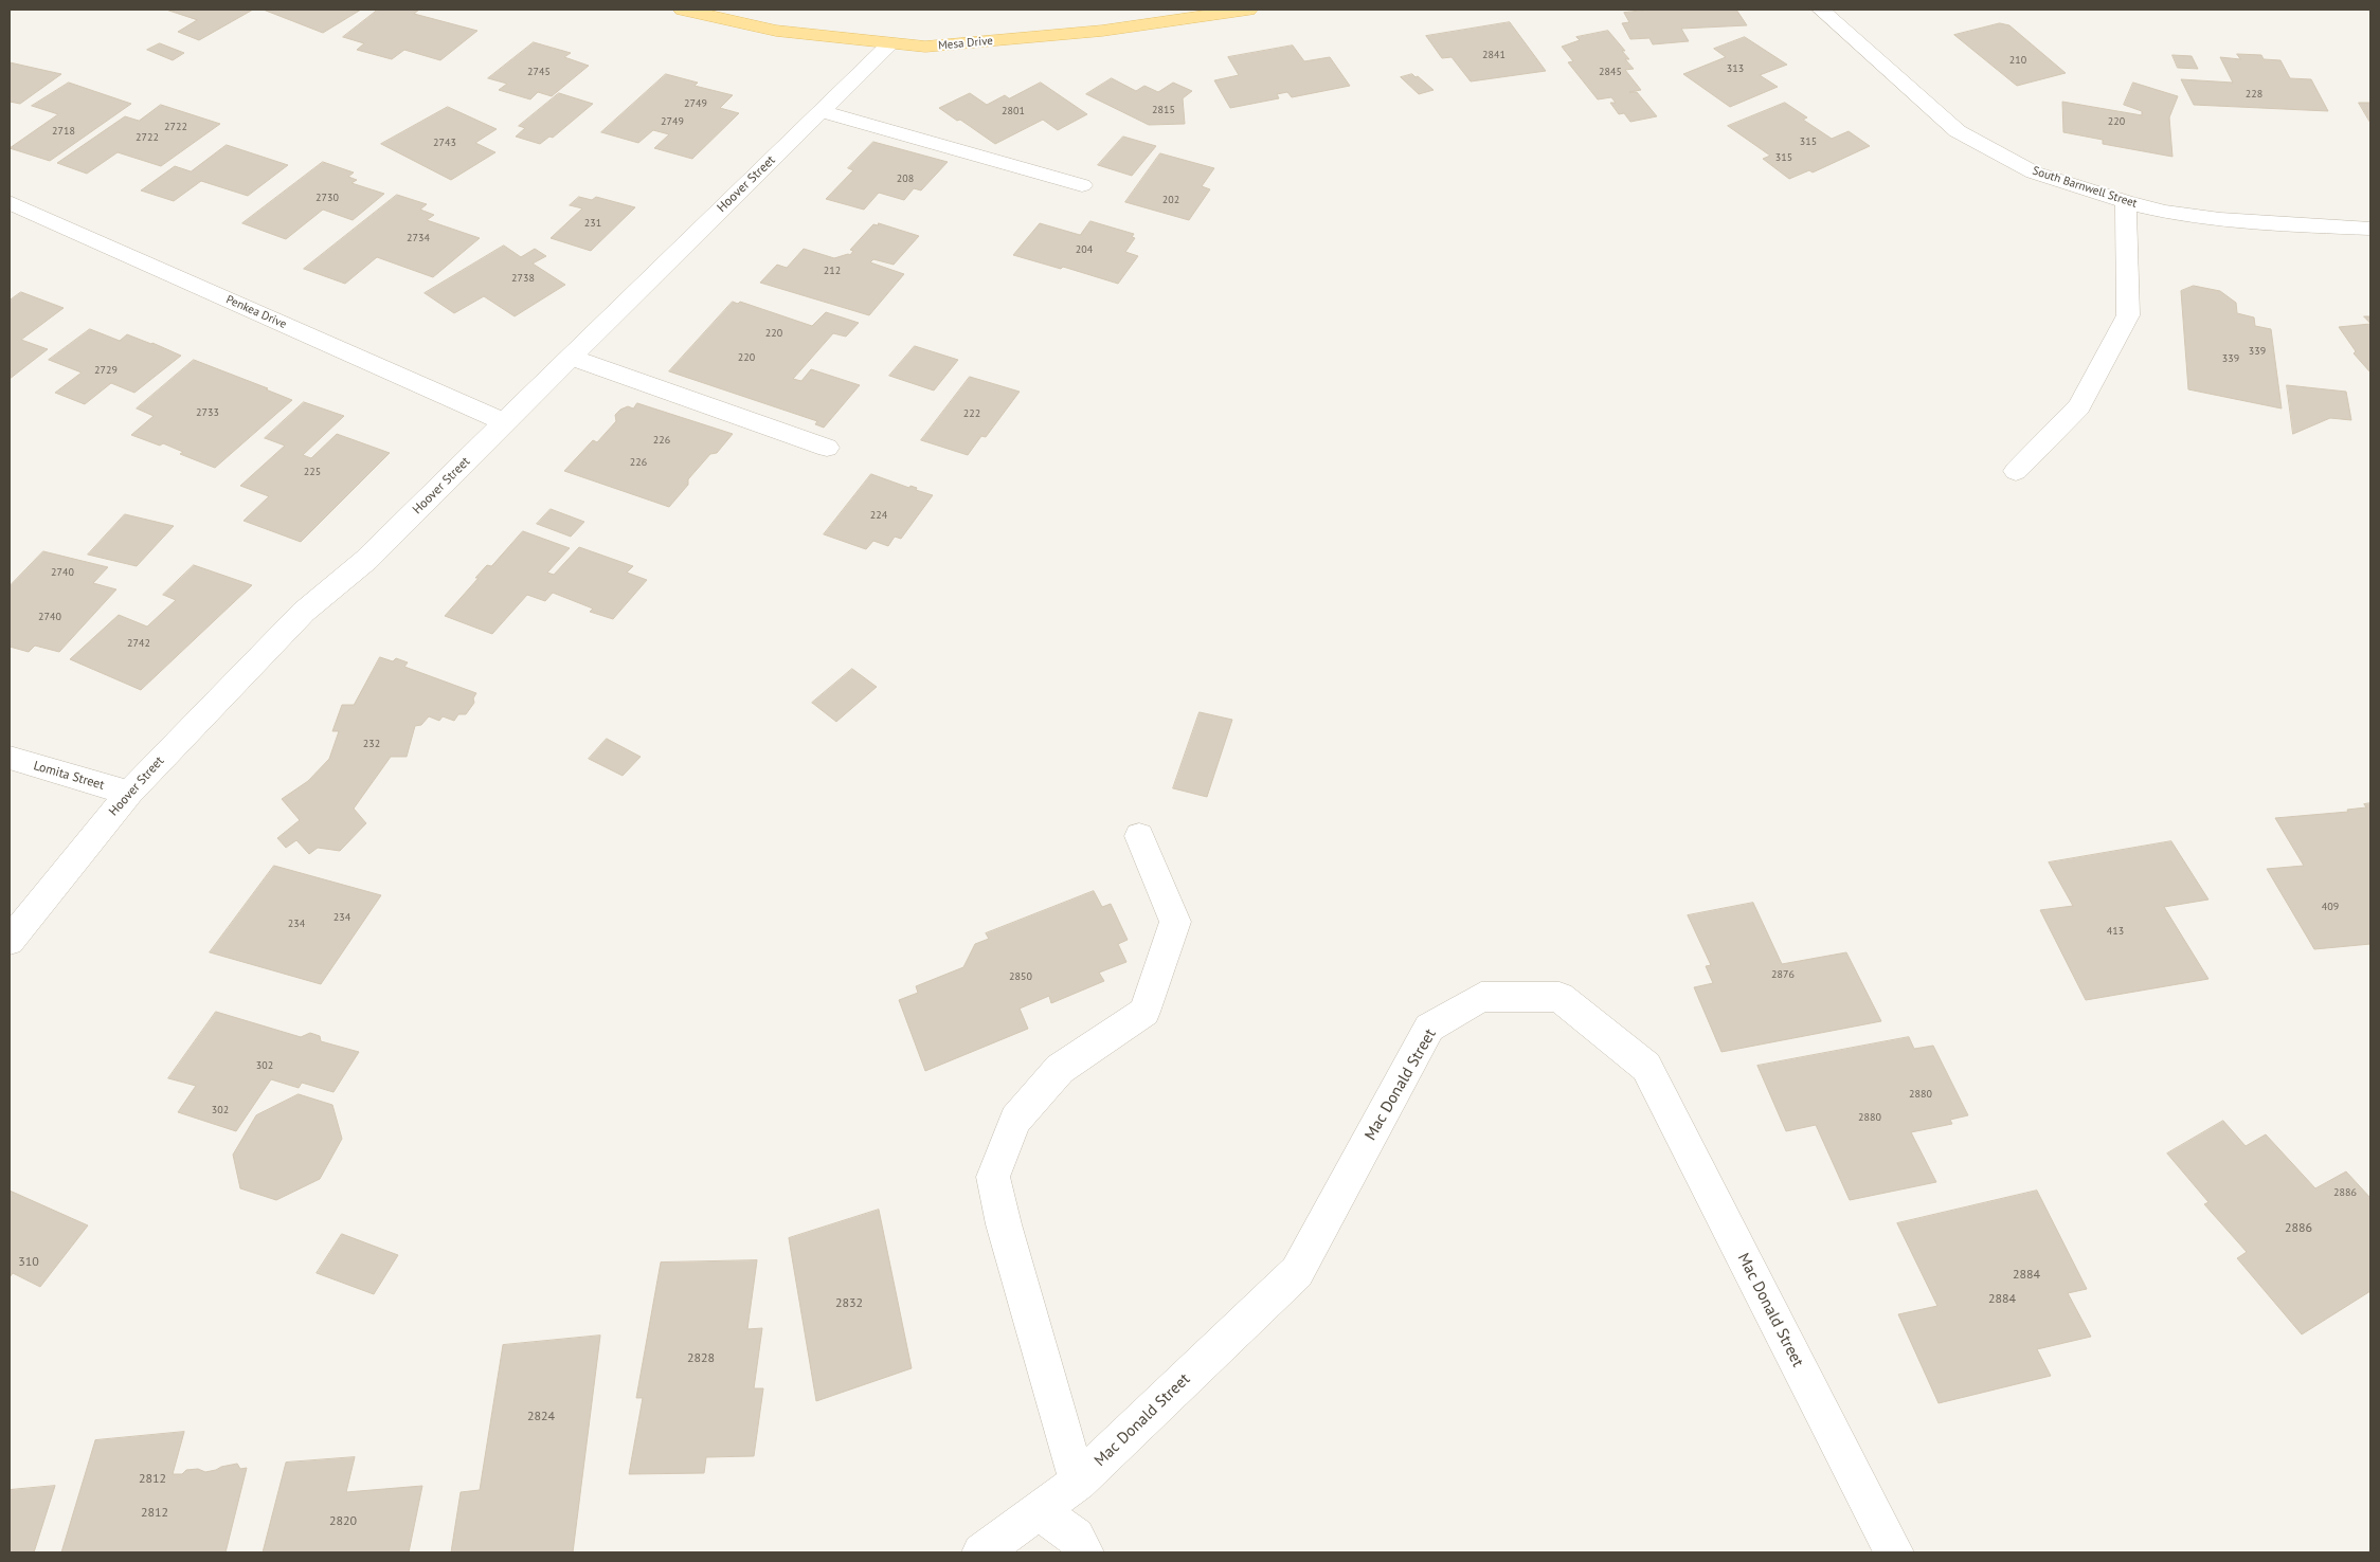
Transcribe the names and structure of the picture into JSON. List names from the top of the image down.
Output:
{
  "streets": {
    "main road": ["Mesa Drive"],
    "street": [
      "Hoover Street",
      "South Barnwell Street",
      "Penkea Drive",
      "Lomita Street",
      "Mac Donald Street"
    ]
  },
  "crossings": [
    ["Mesa Drive", "Hoover Street"],
    ["Hoover Street", "Penkea Drive"],
    ["Hoover Street", "Lomita Street"]
  ],
  "house_numbers": [
    "2841",
    "210",
    "313",
    "2745",
    "2845",
    "228",
    "2749",
    "2815",
    "2801",
    "2749",
    "220",
    "2722",
    "2718",
    "2722",
    "315",
    "2743",
    "315",
    "208",
    "2730",
    "202",
    "231",
    "2734",
    "204",
    "212",
    "2738",
    "220",
    "339",
    "220",
    "339",
    "2729",
    "2733",
    "222",
    "226",
    "226",
    "225",
    "224",
    "2740",
    "2740",
    "2742",
    "232",
    "409",
    "234",
    "234",
    "413",
    "2876",
    "2850",
    "302",
    "2880",
    "302",
    "2880",
    "2886",
    "2886",
    "310",
    "2884",
    "2884",
    "2832",
    "2828",
    "2824",
    "2812",
    "2812",
    "2820"
  ]
}
